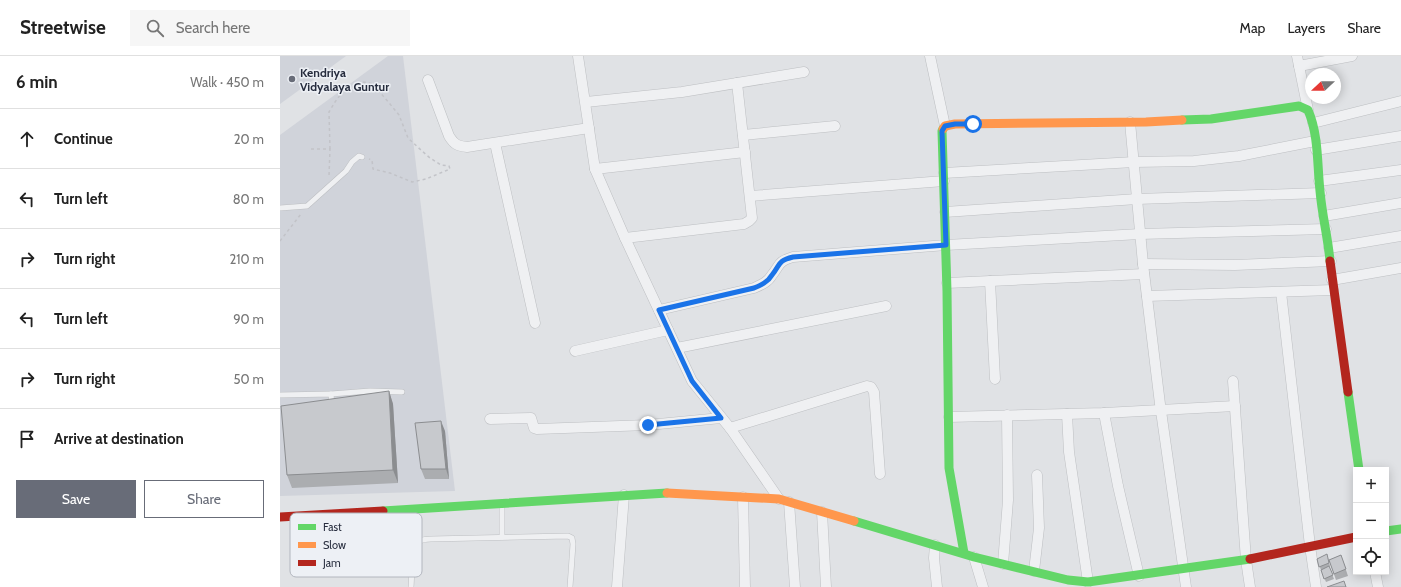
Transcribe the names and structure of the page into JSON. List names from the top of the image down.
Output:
{
  "places": ["Kendriya Vidyalaya Guntur"],
  "legend": ["Fast", "Slow", "Jam"],
  "north": "left",
  "page": {
    "header": "Streetwise",
    "search": "Search here",
    "nav": ["Map", "Layers", "Share"],
    "heading": ["6 min", "Walk · 450 m"],
    "list": [
      ["Continue", "20 m"],
      ["Turn left", "80 m"],
      ["Turn right", "210 m"],
      ["Turn left", "90 m"],
      ["Turn right", "50 m"],
      "Arrive at destination"
    ],
    "map_buttons": ["+", "−"],
    "buttons": ["Save", "Share"]
  }
}
